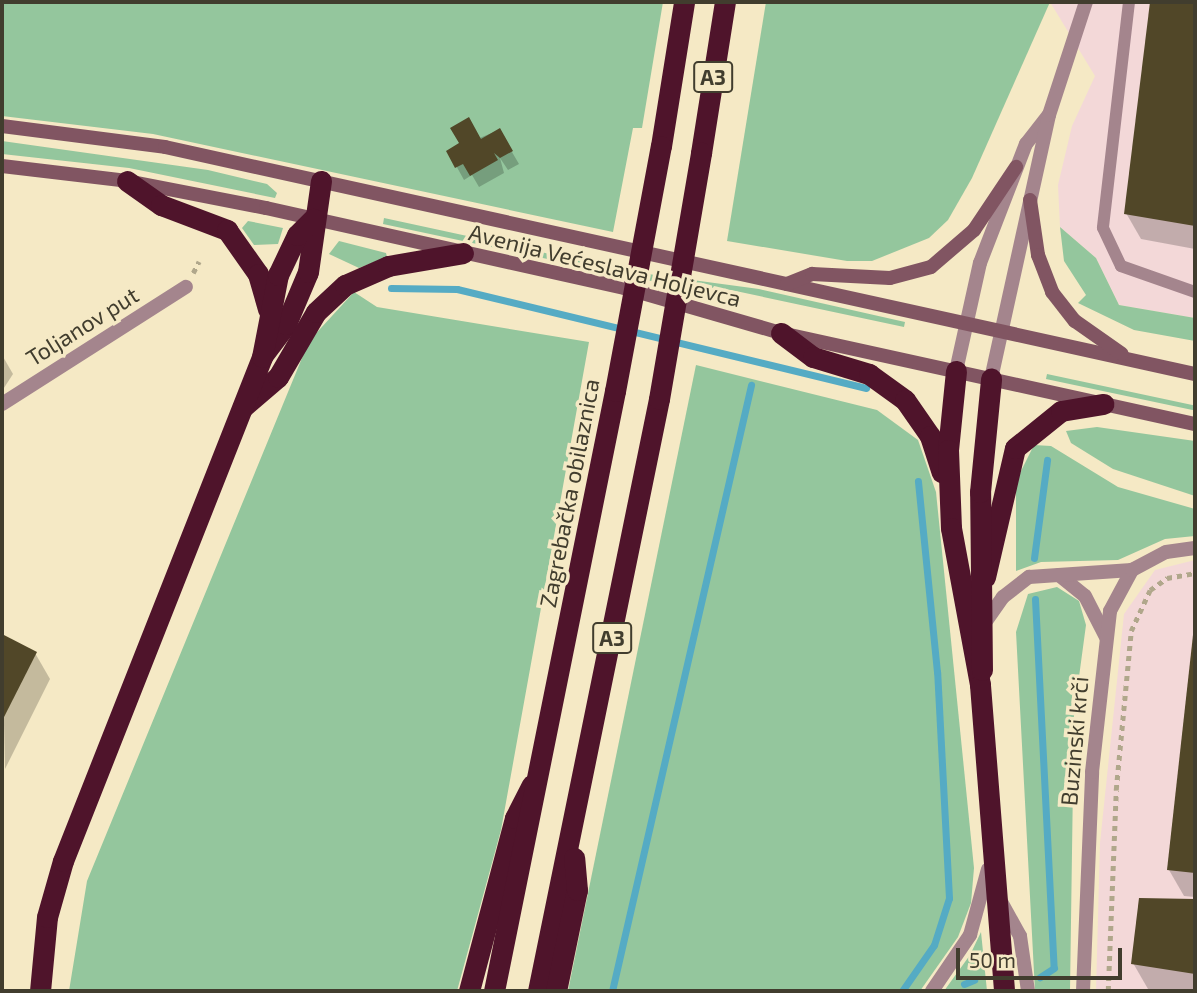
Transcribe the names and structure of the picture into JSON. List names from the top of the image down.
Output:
{
  "streets": {
    "highway": ["A3", "Zagrebačka obilaznica"],
    "main road": ["Avenija Većeslava Holjevca"],
    "street": ["Toljanov put", "Buzinski krči"]
  },
  "scale_bar": "50 m"
}
